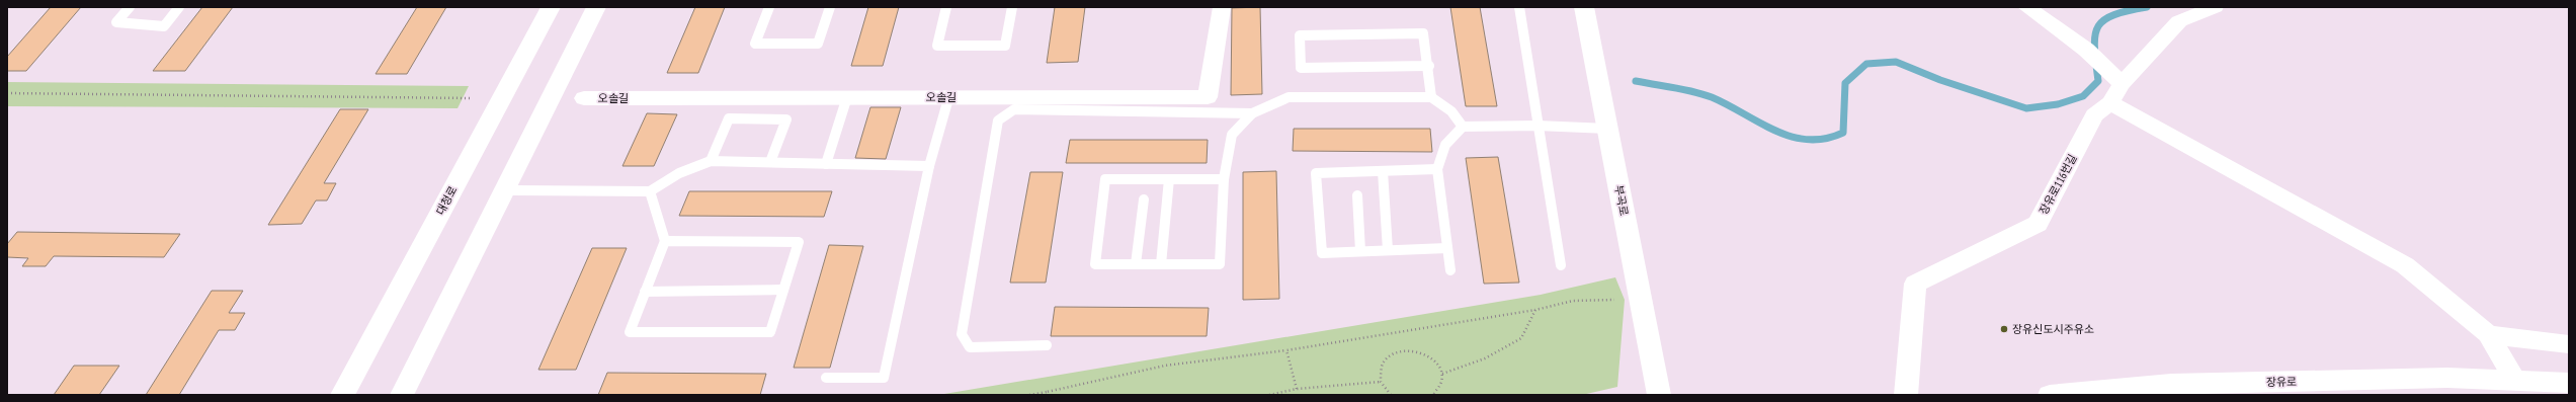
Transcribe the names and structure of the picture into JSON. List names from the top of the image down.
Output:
{
  "streets": {
    "main road": ["대청로", "부곡로", "장유로"],
    "street": ["오솔길", "장유로116번길"]
  },
  "places": ["장유신도시주유소"]
}
